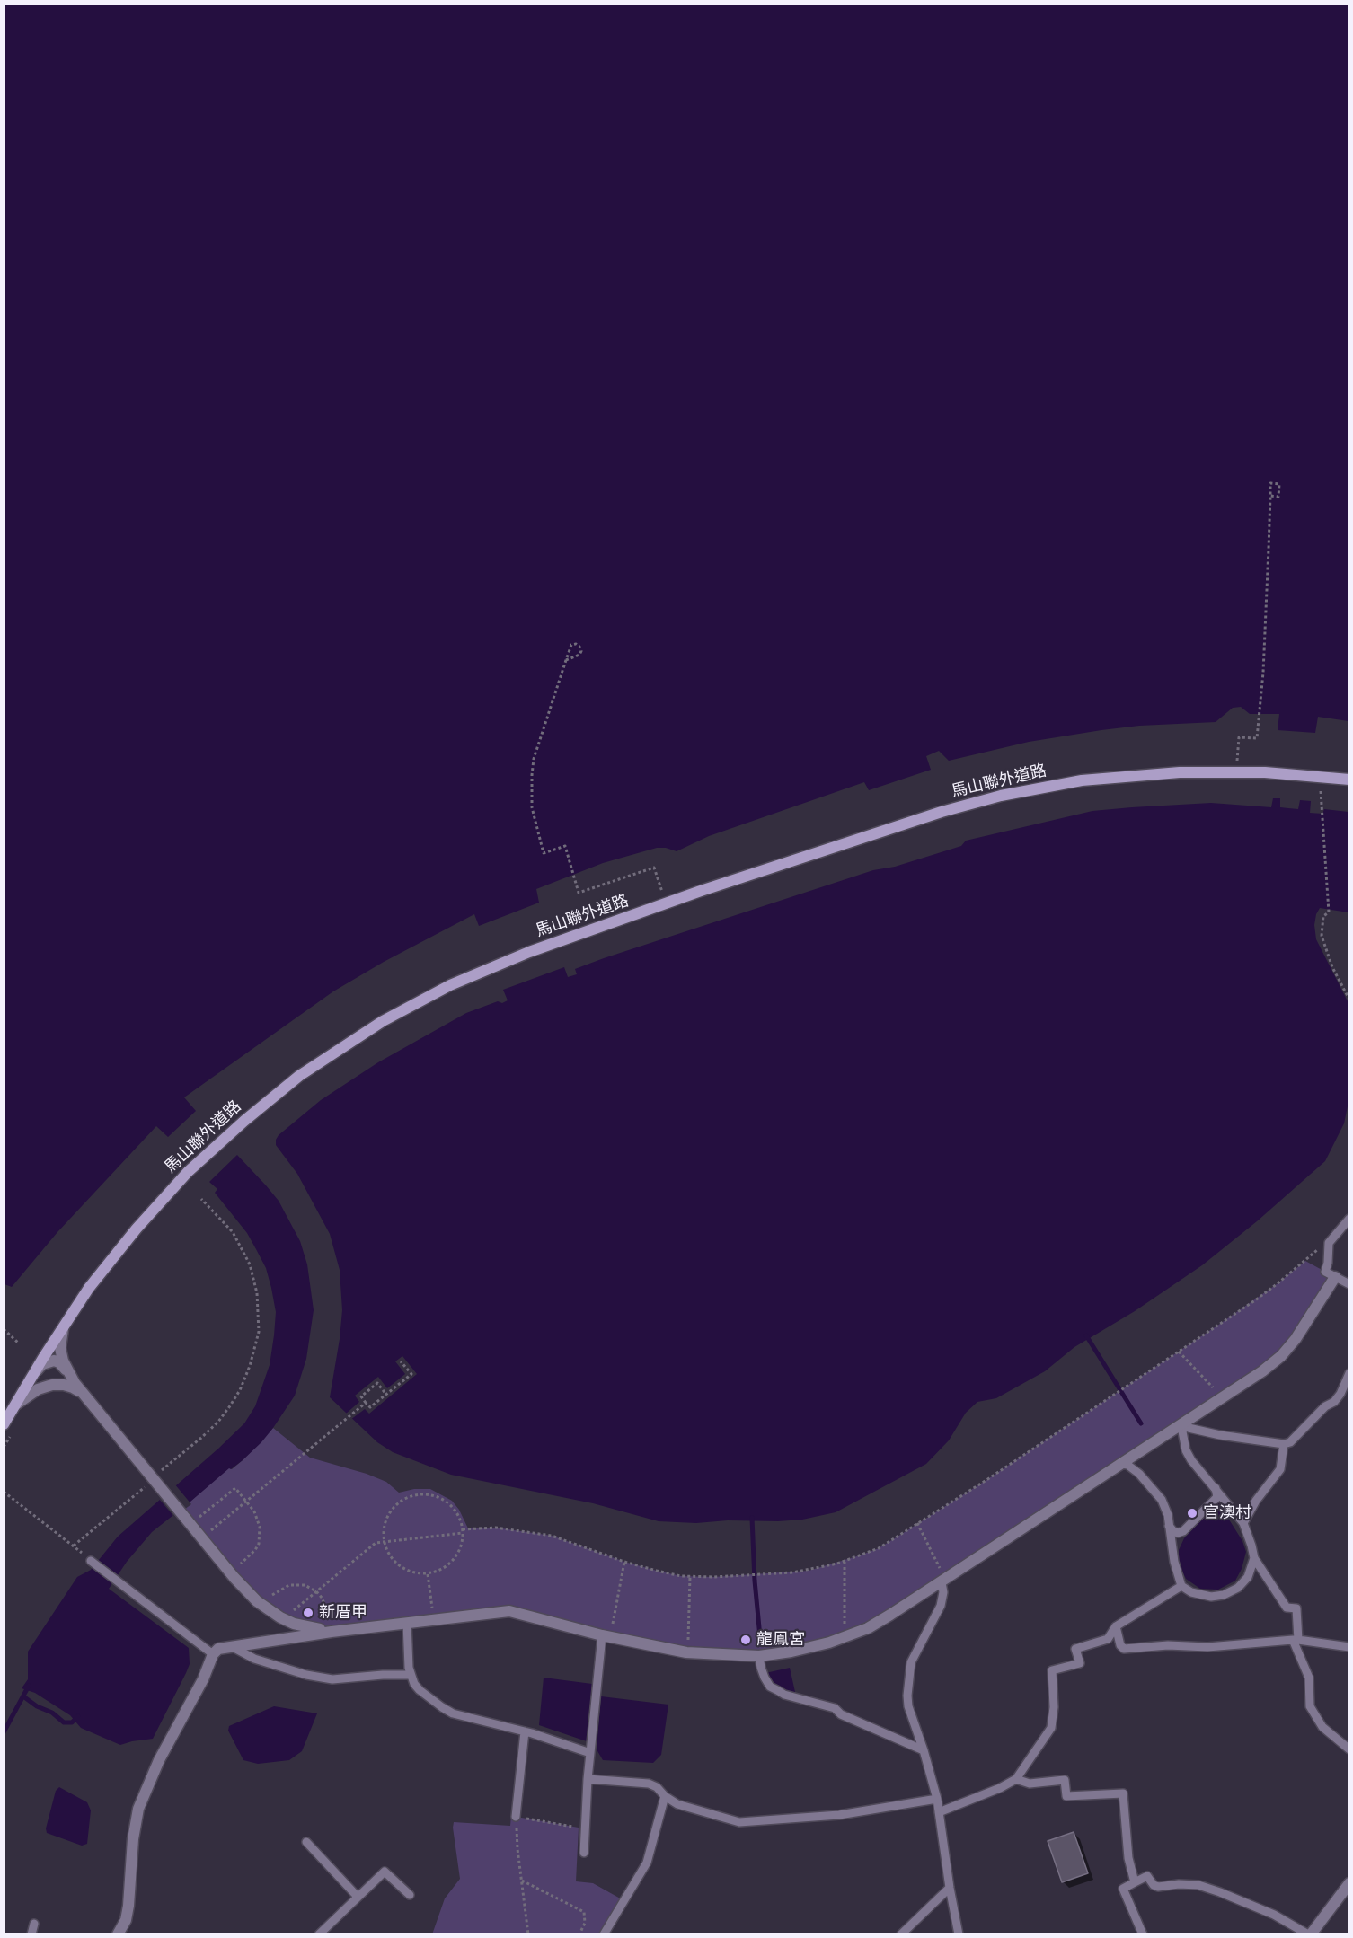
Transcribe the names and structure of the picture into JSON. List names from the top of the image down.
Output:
{
  "streets": {
    "main road": ["馬山聯外道路"]
  },
  "places": ["官澳村", "新厝甲", "龍鳳宮"]
}
